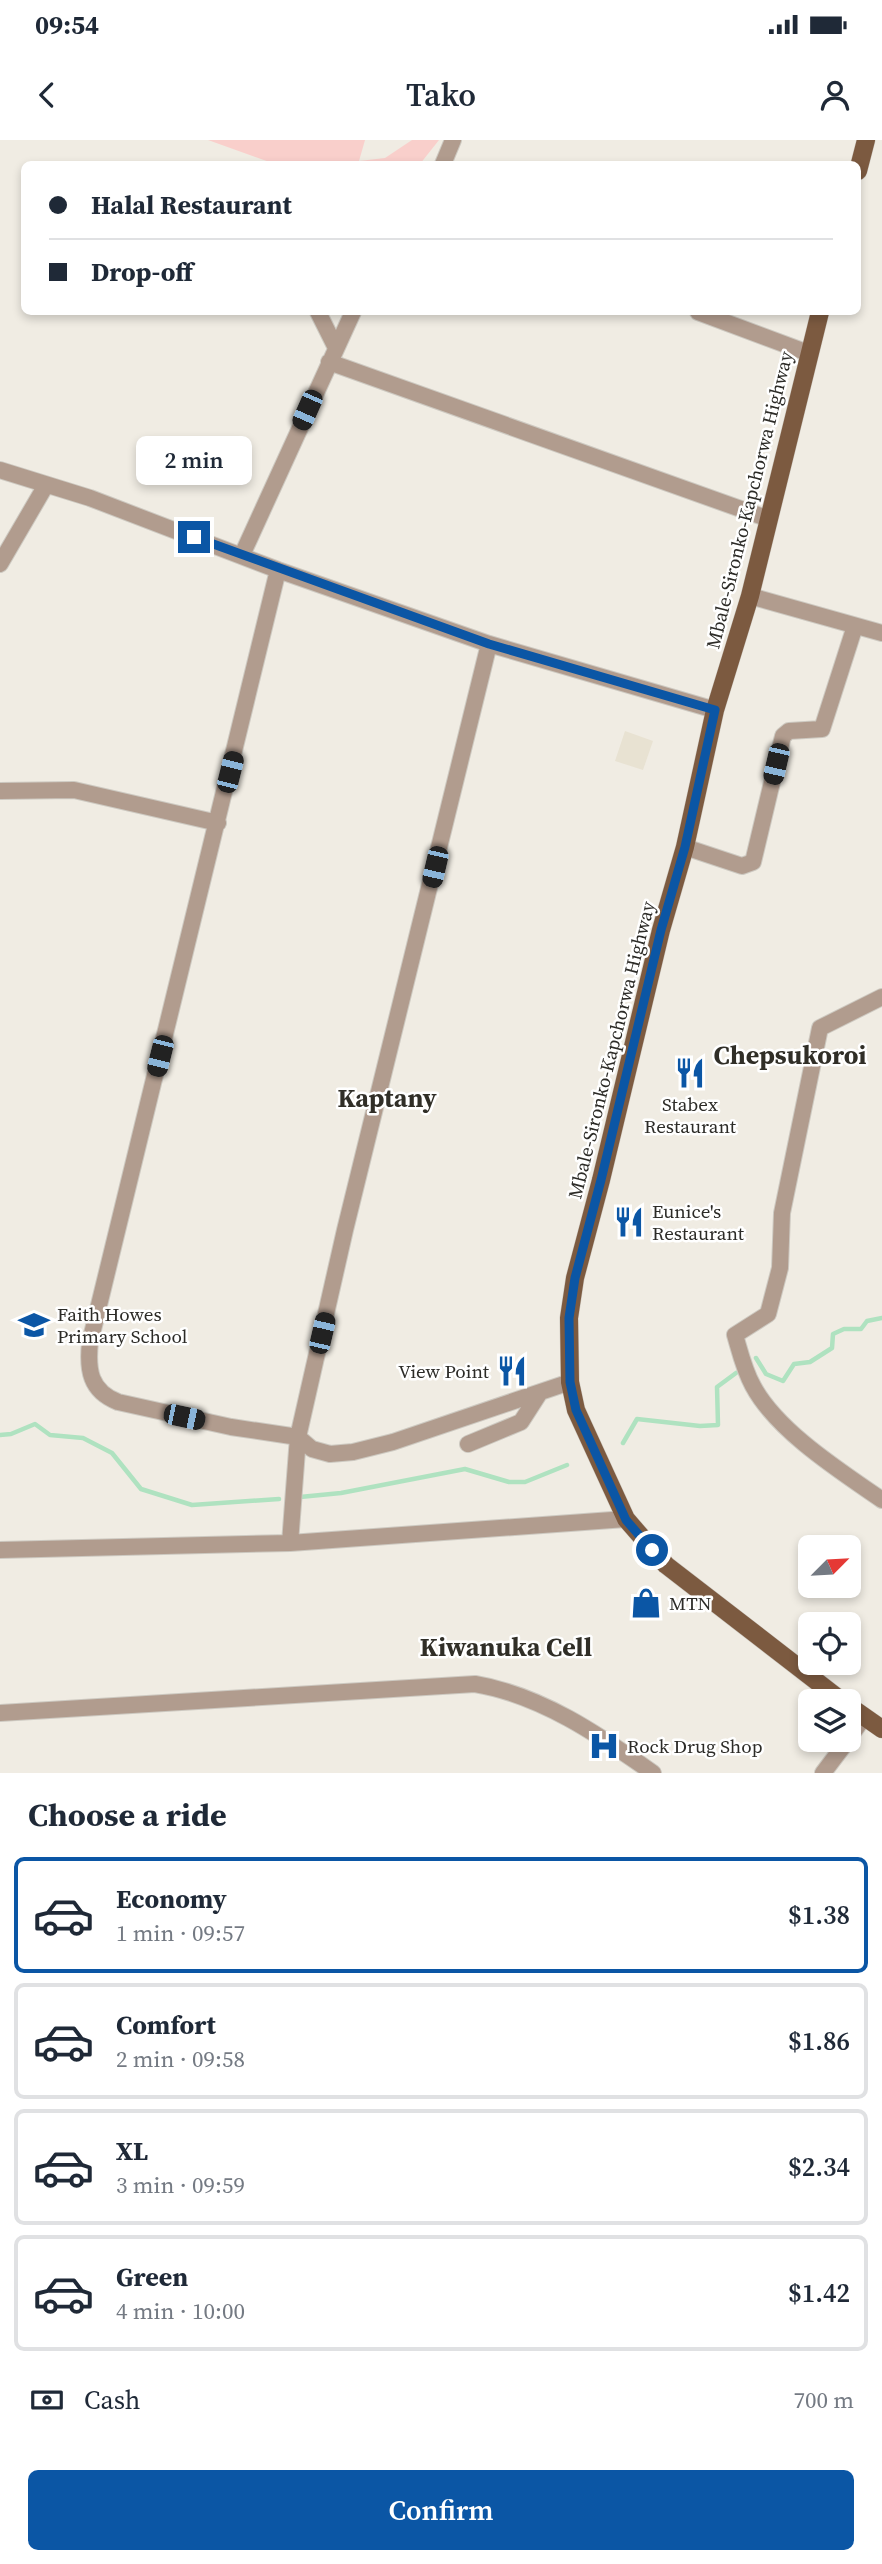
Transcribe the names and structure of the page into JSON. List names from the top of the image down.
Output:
{
  "streets": {
    "main road": ["Mbale-Sironko-Kapchorwa Highway"]
  },
  "districts": ["Chepsukoroi", "Kaptany", "Kiwanuka Cell"],
  "places": {
    "restaurant": ["Stabex Restaurant", "Eunice's Restaurant", "View Point"],
    "school or university": ["Faith Howes Primary School"],
    "shop": ["MTN"],
    "hospital": ["Rock Drug Shop"]
  },
  "north": "top right",
  "page": {
    "status": "09:54",
    "header": "Tako",
    "banner": ["Halal Restaurant", "Drop-off"],
    "bubble": "2 min",
    "heading": "Choose a ride",
    "list": [
      {
        "name": "Economy",
        "note": "1 min · 09:57",
        "value": "$1.38"
      },
      {
        "name": "Comfort",
        "note": "2 min · 09:58",
        "value": "$1.86"
      },
      {
        "name": "XL",
        "note": "3 min · 09:59",
        "value": "$2.34"
      },
      {
        "name": "Green",
        "note": "4 min · 10:00",
        "value": "$1.42"
      }
    ],
    "pay": ["Cash", "700 m"],
    "buttons": "Confirm"
  }
}
